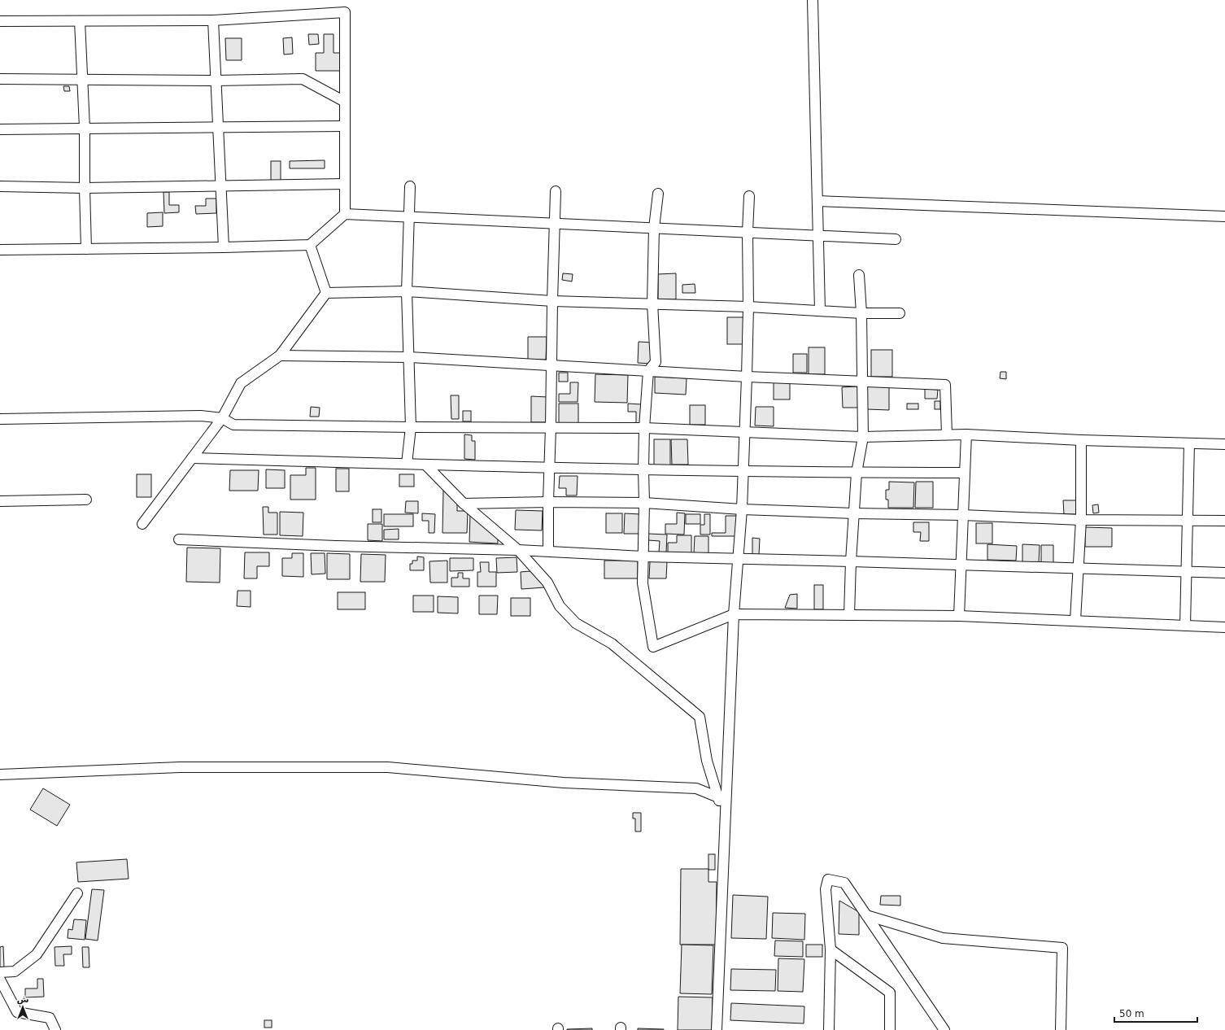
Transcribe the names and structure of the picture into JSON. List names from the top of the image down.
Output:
{
  "scale_bar": "50 m",
  "north": "top"
}
